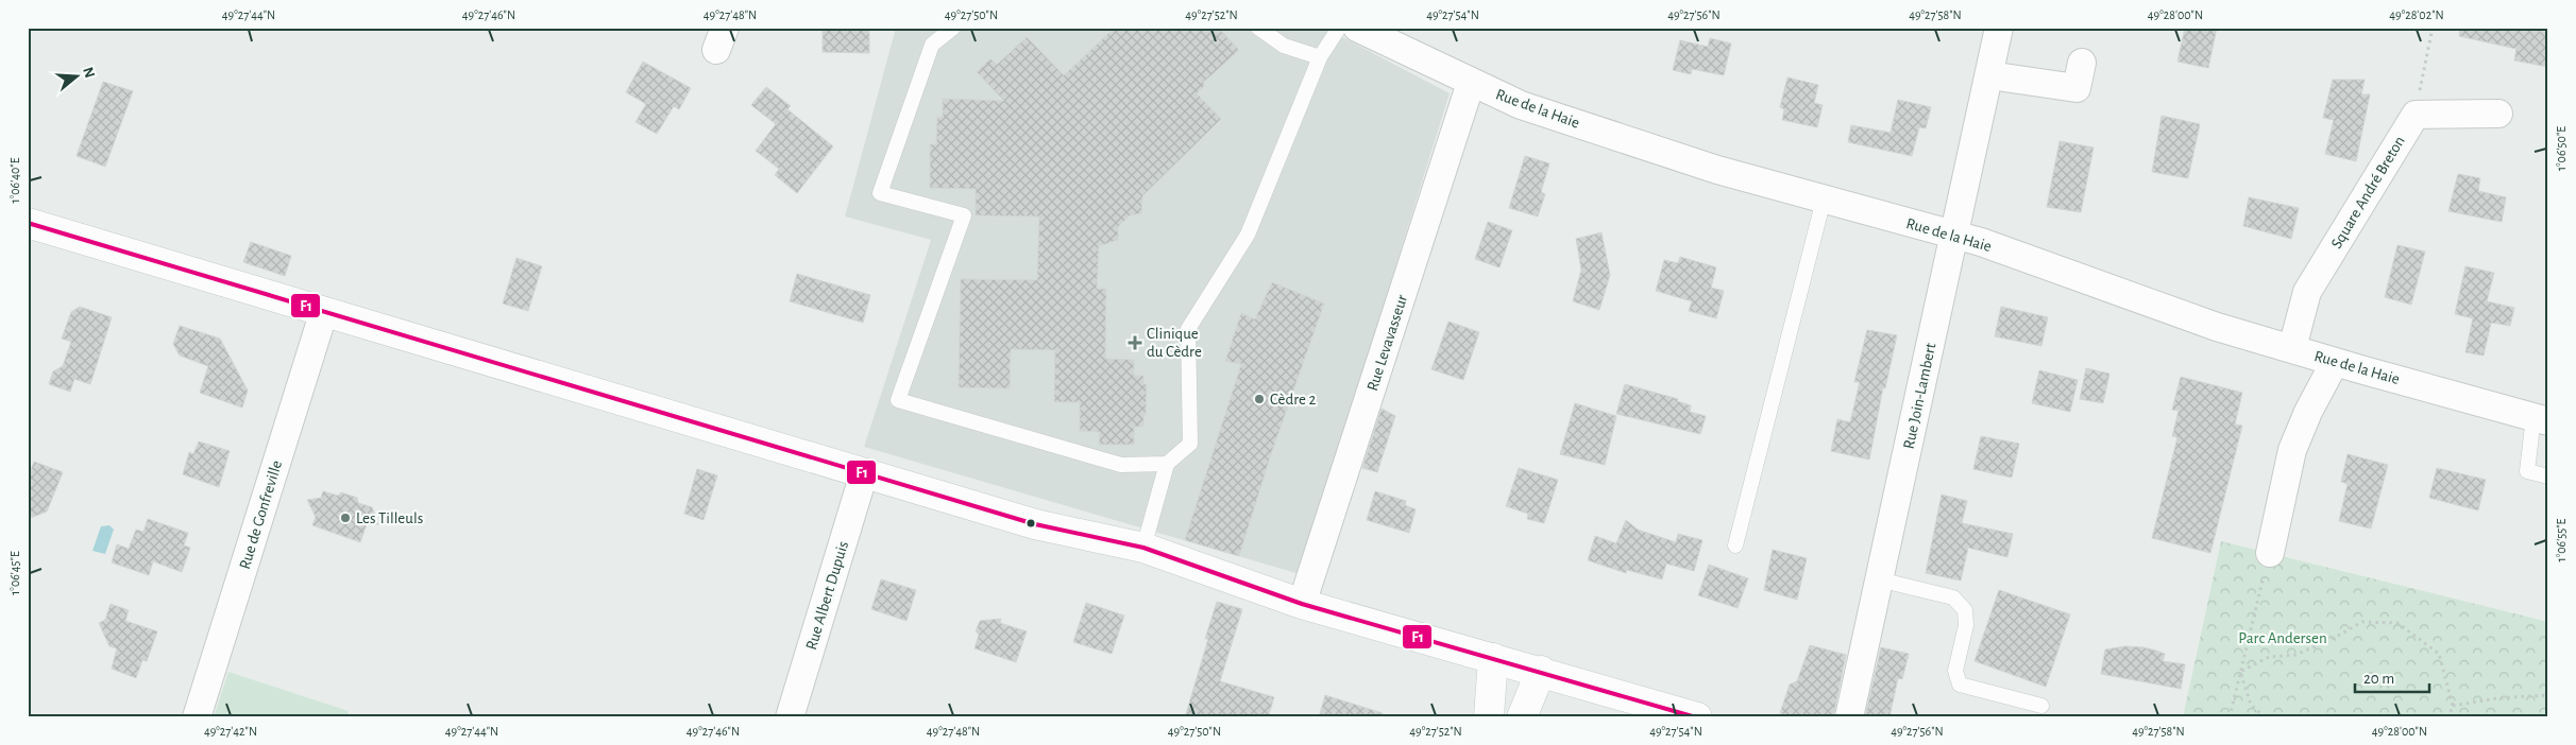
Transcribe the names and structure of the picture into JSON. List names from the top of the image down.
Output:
{
  "streets": {
    "street": [
      "Rue de la Haie",
      "Square André Breton",
      "Rue Levavasseur",
      "Rue Join-Lambert",
      "Rue de Gonfreville",
      "Rue Albert Dupuis"
    ]
  },
  "crossings": [
    ["Rue de la Haie", "Square André Breton"],
    ["Rue de la Haie", "Rue Levavasseur"],
    ["Rue de la Haie", "Rue Join-Lambert"]
  ],
  "parks": ["Parc Andersen"],
  "places": {
    "health": ["Clinique du Cèdre"],
    "other": ["Cèdre 2", "Les Tilleuls"]
  },
  "lines": ["transit line F1"],
  "scale_bar": "20 m",
  "north": "right",
  "coordinates": [
    "49°27'44\"N",
    "49°27'46\"N",
    "49°27'48\"N",
    "49°27'50\"N",
    "49°27'52\"N",
    "49°27'54\"N",
    "49°27'56\"N",
    "49°27'58\"N",
    "49°28'00\"N",
    "49°28'02\"N",
    "1°06'50\"E",
    "1°06'40\"E",
    "1°06'55\"E",
    "1°06'45\"E",
    "49°27'42\"N"
  ]
}
